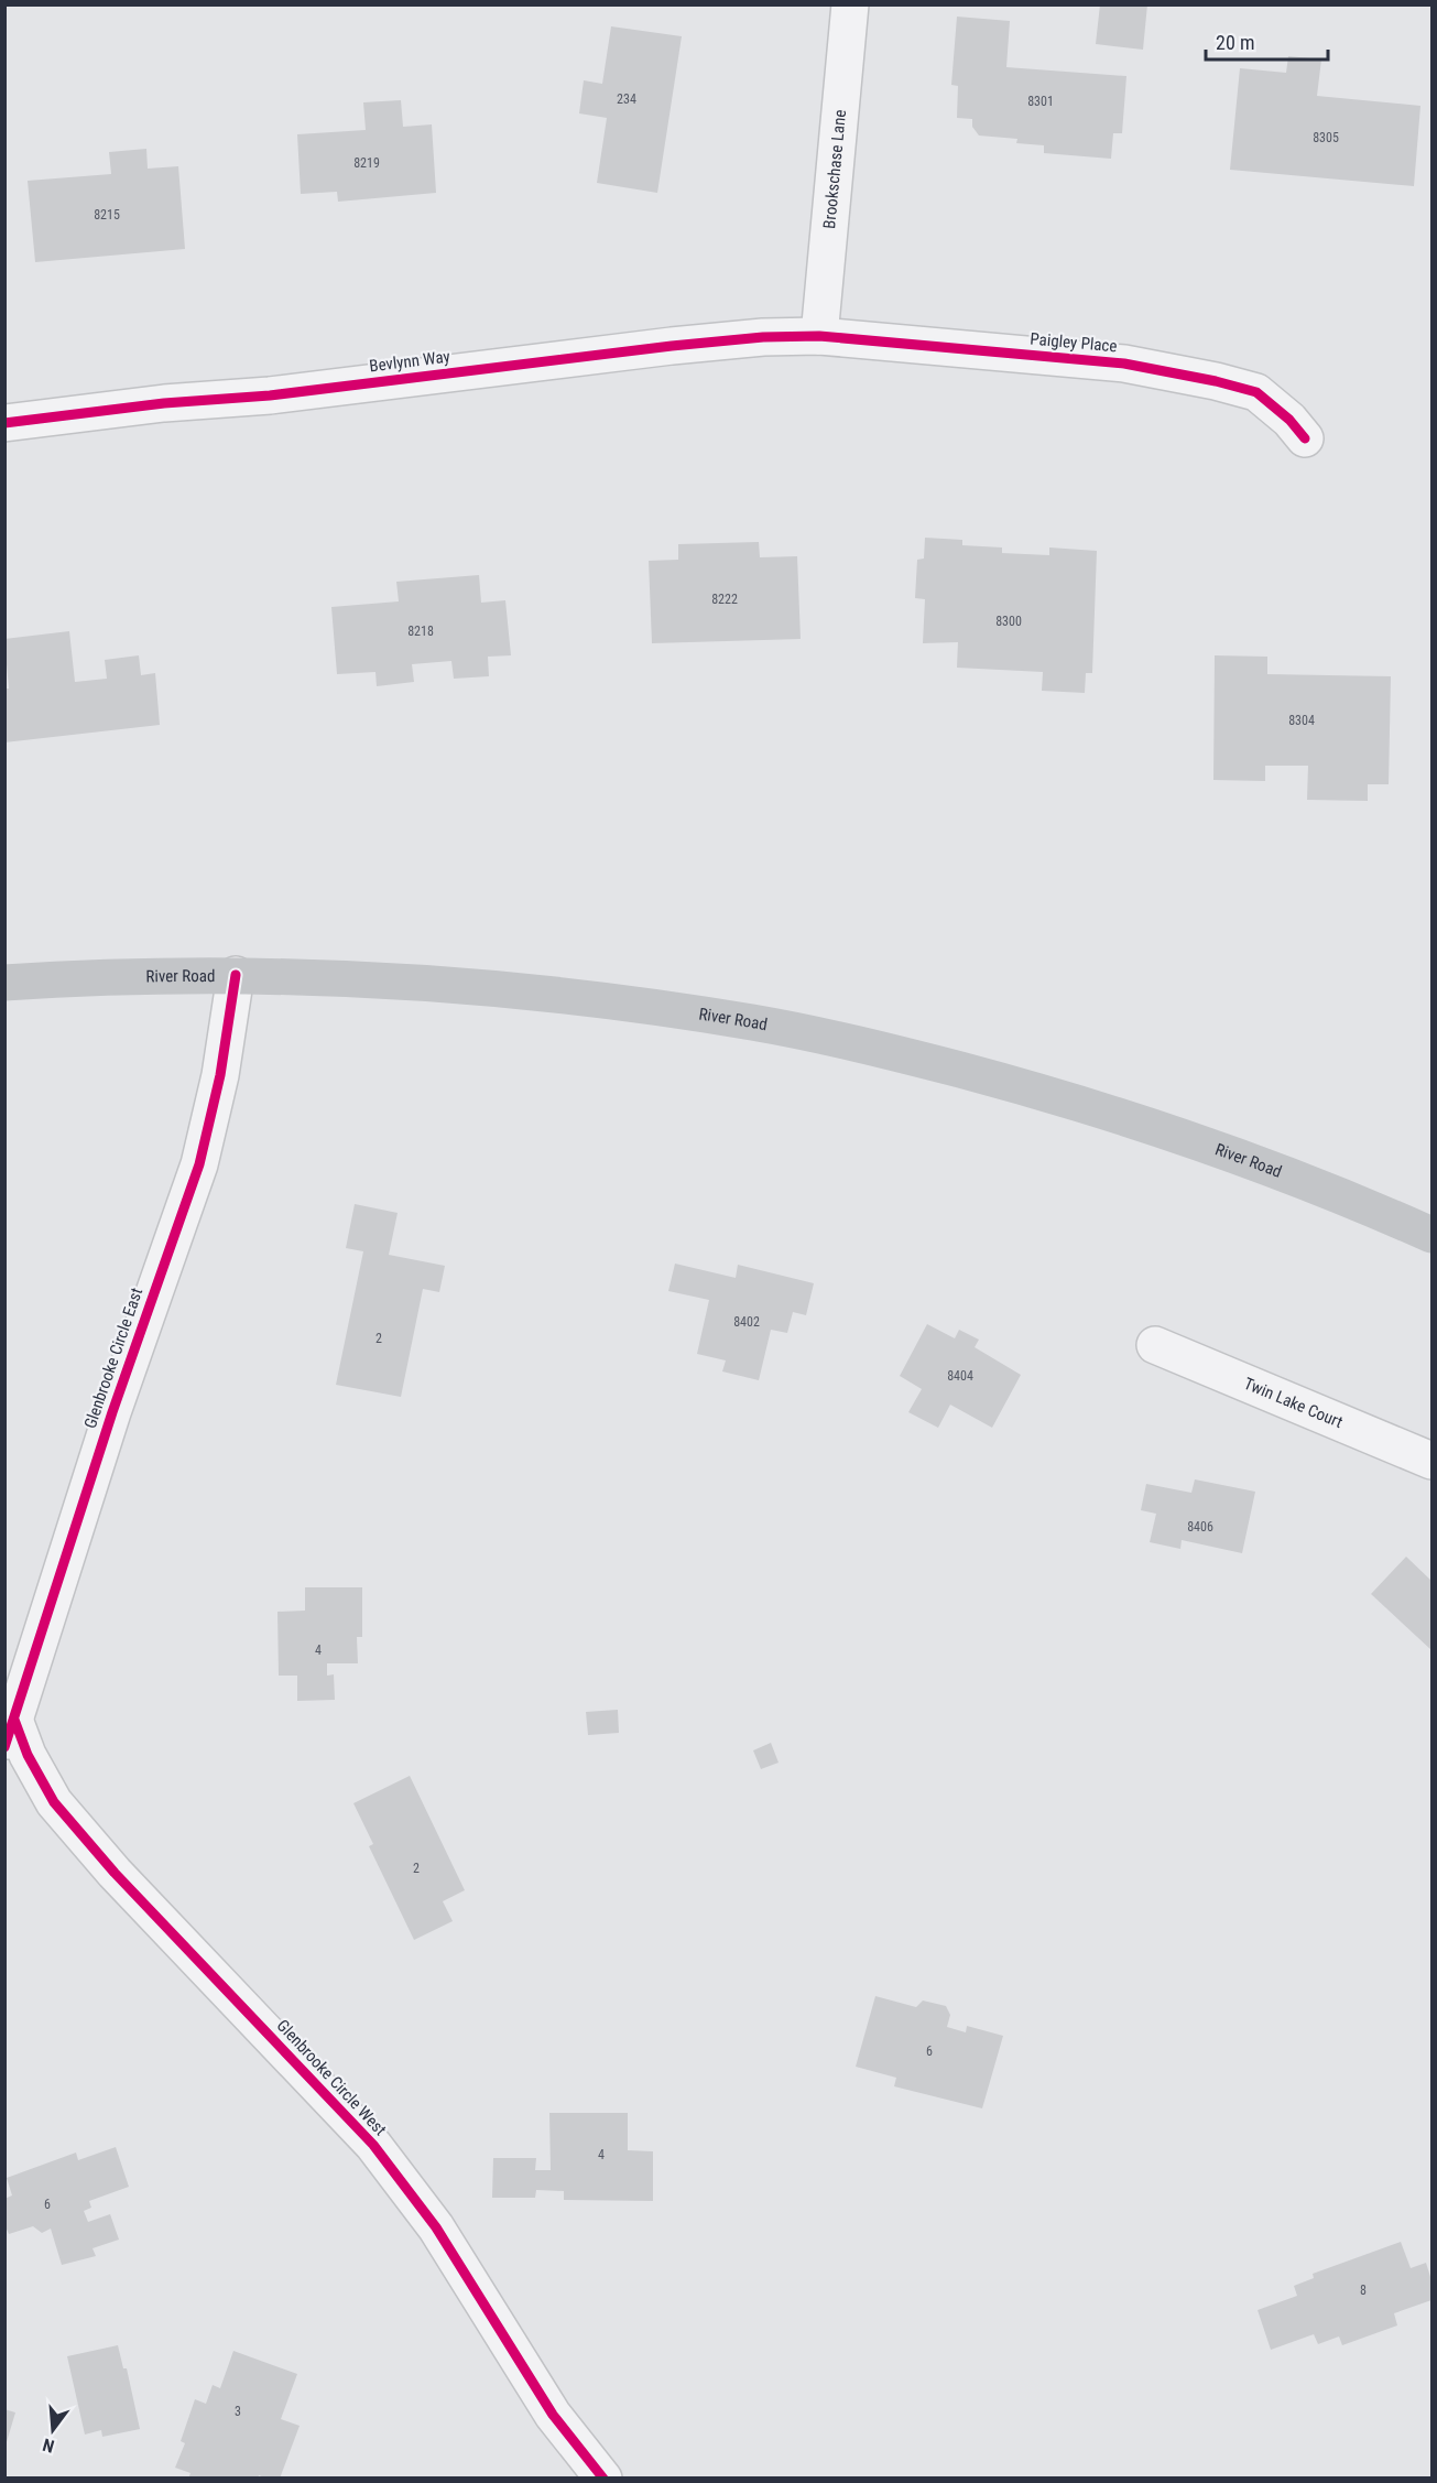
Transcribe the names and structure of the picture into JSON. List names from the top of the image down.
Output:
{
  "streets": {
    "main road": ["River Road"],
    "street": [
      "Brookschase Lane",
      "Paigley Place",
      "Bevlynn Way",
      "Glenbrooke Circle East",
      "Twin Lake Court",
      "Glenbrooke Circle West"
    ]
  },
  "crossings": [
    ["Brookschase Lane", "Paigley Place"],
    ["Brookschase Lane", "Bevlynn Way"],
    ["Paigley Place", "Bevlynn Way"],
    ["River Road", "Glenbrooke Circle East"],
    ["Glenbrooke Circle East", "Glenbrooke Circle West"]
  ],
  "house_numbers": [
    "234",
    "8301",
    "8305",
    "8219",
    "8215",
    "8222",
    "8300",
    "8218",
    "8304",
    "8402",
    "2",
    "8404",
    "8406",
    "4",
    "2",
    "6",
    "4",
    "6",
    "8",
    "3"
  ],
  "scale_bar": "20 m",
  "north": "bottom"
}
